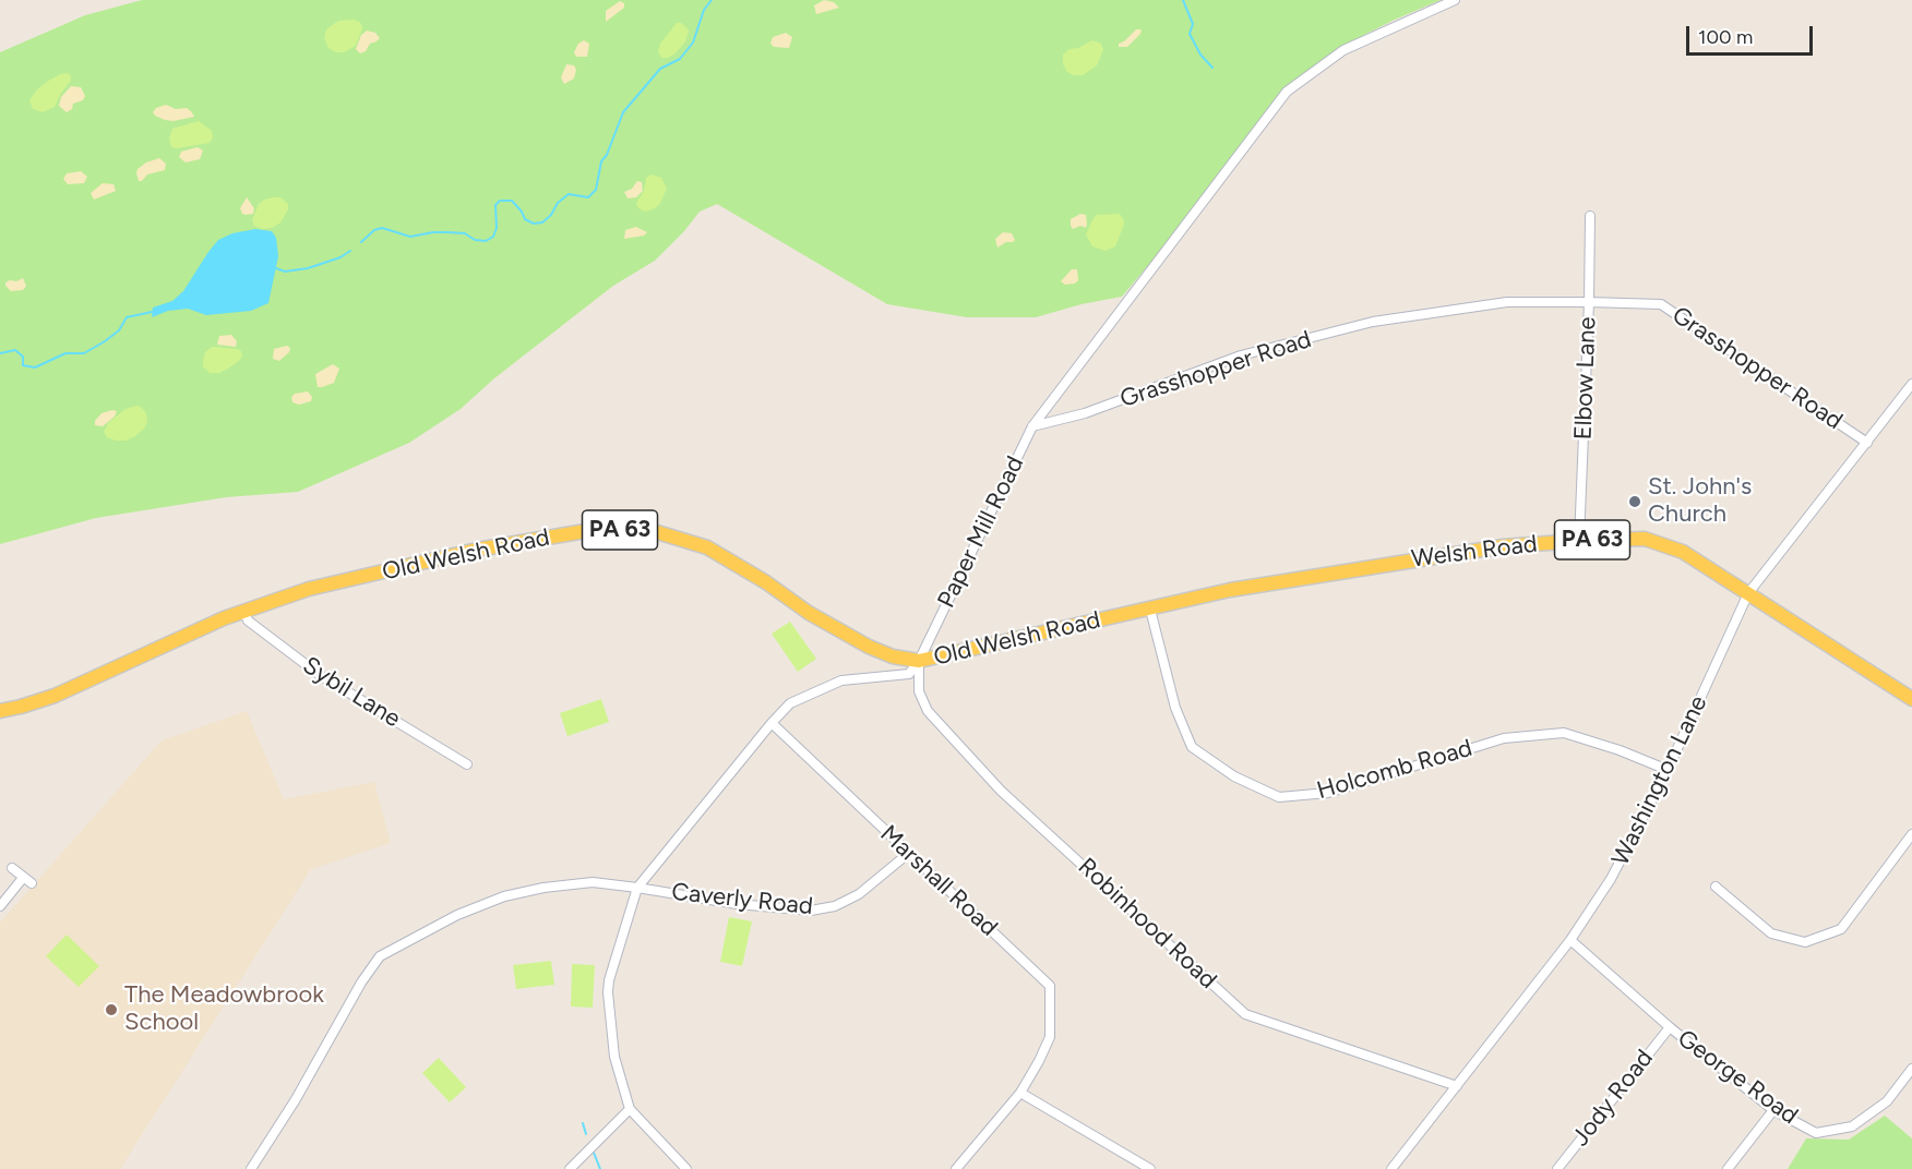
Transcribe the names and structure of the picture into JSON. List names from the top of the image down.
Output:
{
  "streets": {
    "main road": ["PA 63", "Welsh Road", "Old Welsh Road"],
    "street": [
      "Grasshopper Road",
      "Elbow Lane",
      "Paper Mill Road",
      "Sybil Lane",
      "Holcomb Road",
      "Washington Lane",
      "Marshall Road",
      "Caverly Road",
      "Robinhood Road",
      "George Road",
      "Jody Road"
    ]
  },
  "crossings": [
    ["Grasshopper Road", "Elbow Lane"],
    ["Grasshopper Road", "Paper Mill Road"],
    ["Grasshopper Road", "Washington Lane"],
    ["Elbow Lane", "Welsh Road"],
    ["Paper Mill Road", "Old Welsh Road"],
    ["Paper Mill Road", "Robinhood Road"],
    ["Welsh Road", "Old Welsh Road"],
    ["Welsh Road", "Washington Lane"],
    ["Old Welsh Road", "Sybil Lane"],
    ["Old Welsh Road", "Holcomb Road"],
    ["Old Welsh Road", "Robinhood Road"],
    ["Holcomb Road", "Washington Lane"],
    ["Washington Lane", "Robinhood Road"],
    ["Washington Lane", "George Road"],
    ["Marshall Road", "Caverly Road"],
    ["George Road", "Jody Road"]
  ],
  "places": ["St. John's Church", "The Meadowbrook School"],
  "scale_bar": "100 m"
}
